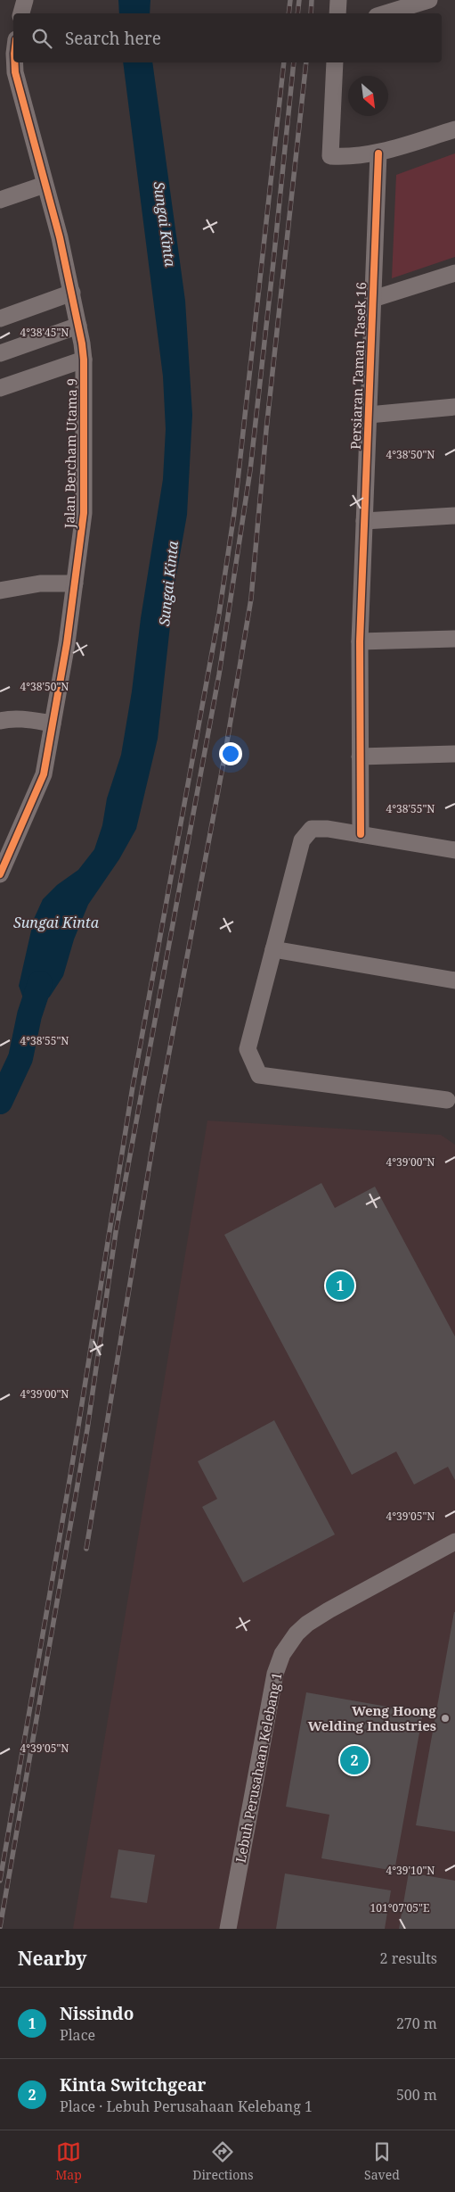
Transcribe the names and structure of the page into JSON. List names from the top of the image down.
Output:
{
  "streets": {
    "street": ["Persiaran Taman Tasek 16", "Jalan Bercham Utama 9", "Lebuh Perusahaan Kelebang 1"]
  },
  "water": ["Sungai Kinta"],
  "places": ["Weng Hoong Welding Industries"],
  "north": "bottom right",
  "page": {
    "search": "Search here",
    "pins": ["1", "2"],
    "heading": ["Nearby", "2 results"],
    "list": [
      {
        "mark": "1",
        "name": "Nissindo",
        "note": "Place",
        "value": "270 m"
      },
      {
        "mark": "2",
        "name": "Kinta Switchgear",
        "note": "Place · Lebuh Perusahaan Kelebang 1",
        "value": "500 m"
      }
    ],
    "nav": ["Map", "Directions", "Saved"]
  },
  "coordinates": [
    "4°38'45\"N",
    "4°38'50\"N",
    "4°38'55\"N",
    "4°39'00\"N",
    "4°39'05\"N",
    "4°39'10\"N",
    "101°07'05\"E"
  ]
}
